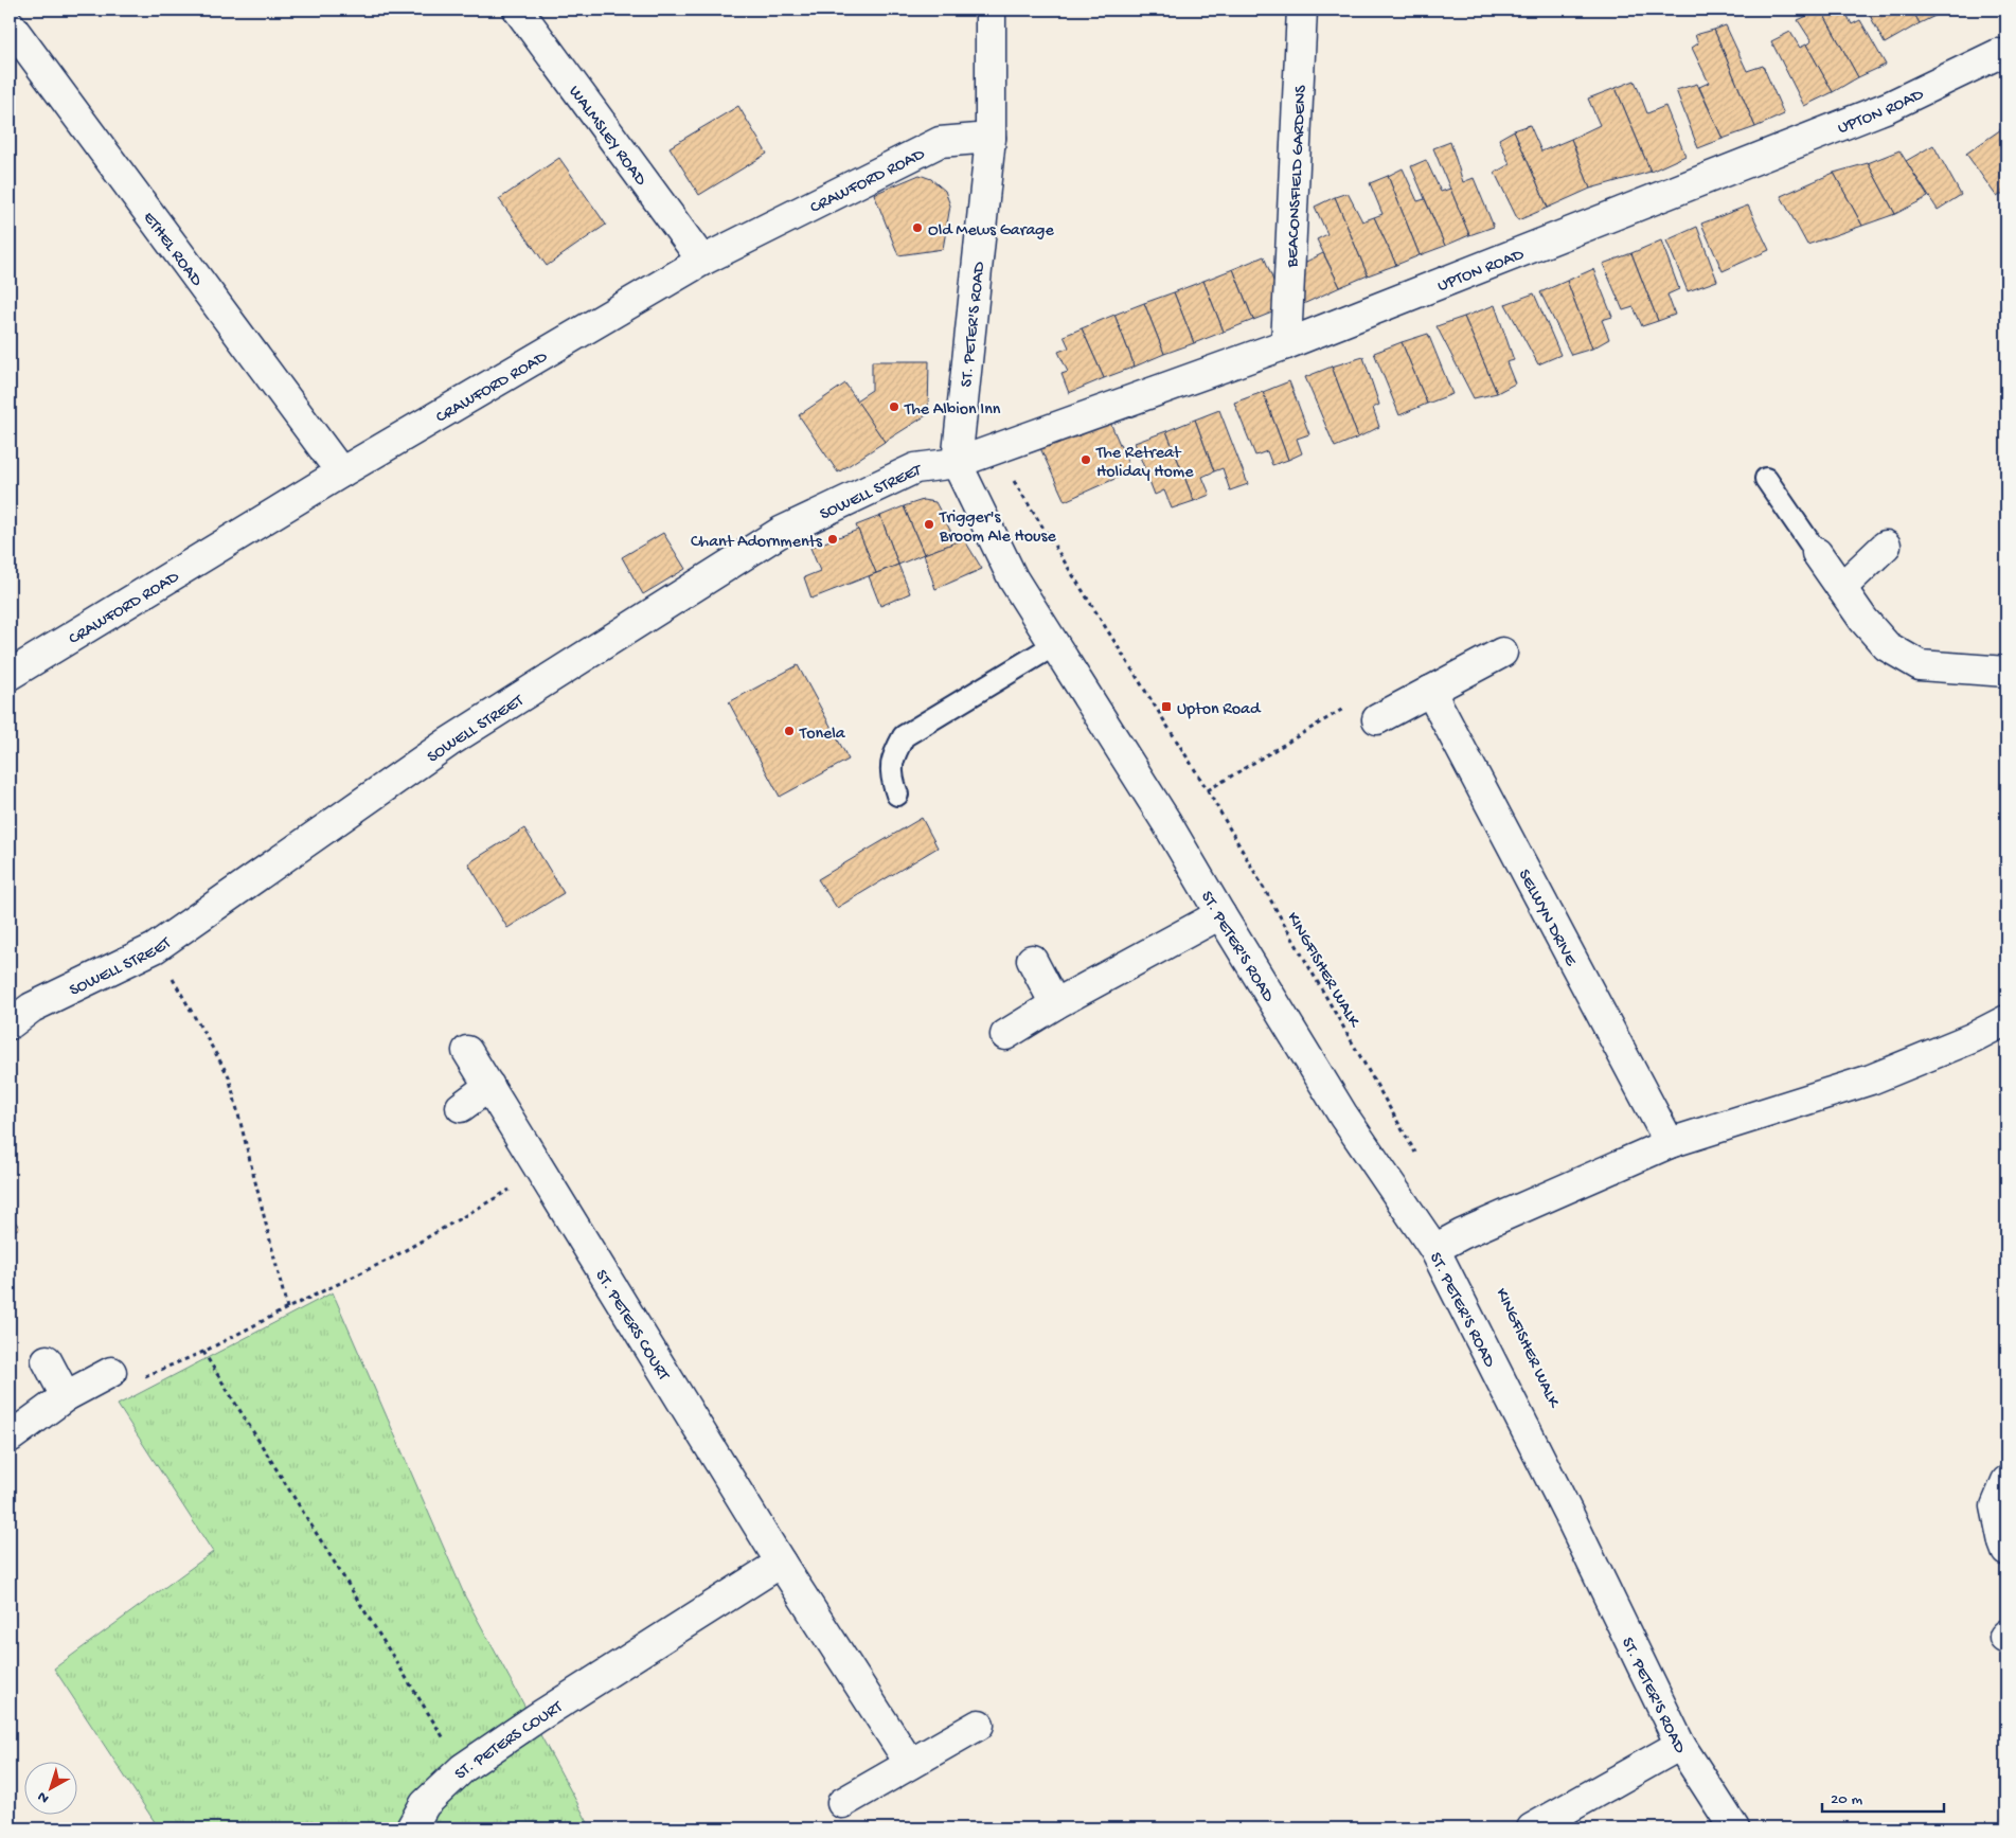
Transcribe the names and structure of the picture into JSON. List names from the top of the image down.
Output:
{
  "streets": {
    "street": [
      "UPTON ROAD",
      "WALMSLEY ROAD",
      "BEACONSFIELD GARDENS",
      "CRAWFORD ROAD",
      "ETHEL ROAD",
      "ST. PETER'S ROAD",
      "SOWELL STREET",
      "SELWYN DRIVE",
      "ST. PETERS COURT"
    ],
    "path": ["KINGFISHER WALK"]
  },
  "crossings": [
    ["UPTON ROAD", "BEACONSFIELD GARDENS"],
    ["UPTON ROAD", "ST. PETER'S ROAD"],
    ["UPTON ROAD", "SOWELL STREET"],
    ["UPTON ROAD", "KINGFISHER WALK"],
    ["WALMSLEY ROAD", "CRAWFORD ROAD"],
    ["CRAWFORD ROAD", "ETHEL ROAD"],
    ["CRAWFORD ROAD", "ST. PETER'S ROAD"],
    ["ST. PETER'S ROAD", "SOWELL STREET"]
  ],
  "places": {
    "other": [
      "Old Mews Garage",
      "The Albion Inn",
      "The Retreat Holiday Home",
      "Trigger's Broom Ale House",
      "Chant Adornments",
      "Tonela"
    ],
    "transit": ["Upton Road"]
  },
  "scale_bar": "20 m",
  "north": "bottom left"
}
